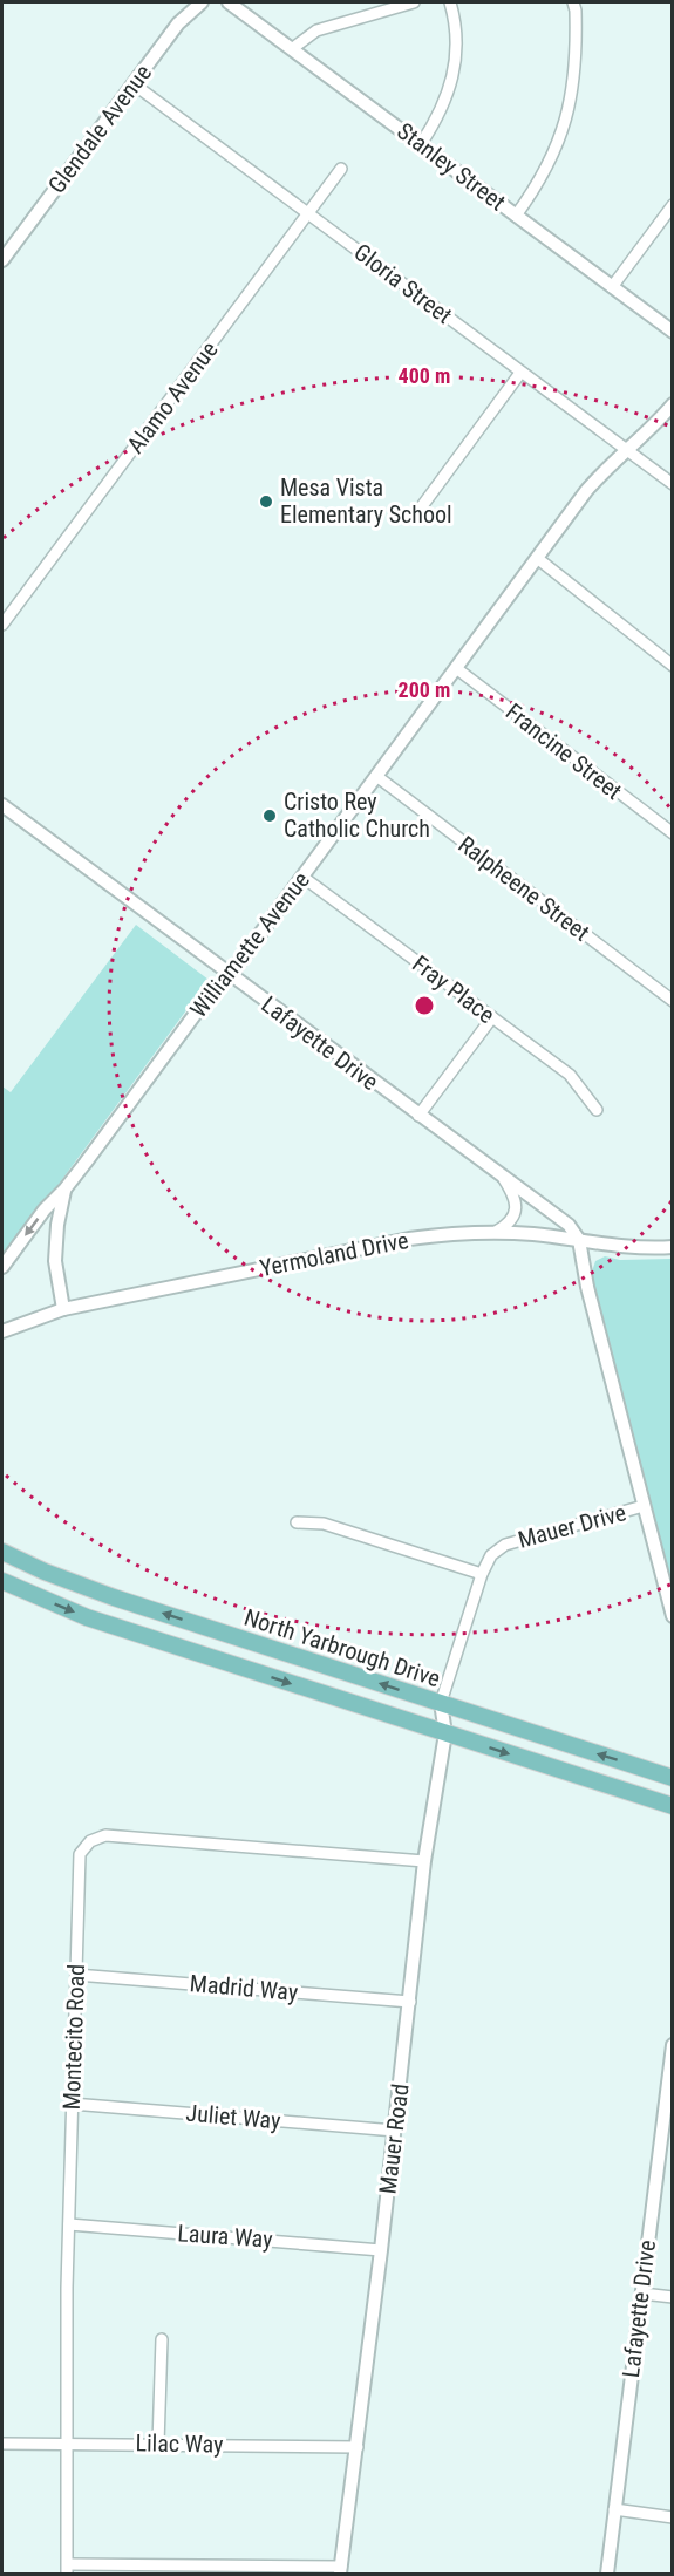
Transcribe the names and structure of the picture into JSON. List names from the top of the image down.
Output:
{
  "streets": {
    "main road": ["North Yarbrough Drive"],
    "street": [
      "Glendale Avenue",
      "Stanley Street",
      "Gloria Street",
      "Alamo Avenue",
      "Francine Street",
      "Ralpheene Street",
      "Williamette Avenue",
      "Fray Place",
      "Lafayette Drive",
      "Yermoland Drive",
      "Mauer Drive",
      "Madrid Way",
      "Montecito Road",
      "Juliet Way",
      "Mauer Road",
      "Laura Way",
      "Lilac Way"
    ]
  },
  "crossings": [
    ["Glendale Avenue", "Gloria Street"],
    ["Gloria Street", "Alamo Avenue"],
    ["Gloria Street", "Williamette Avenue"],
    ["Francine Street", "Williamette Avenue"],
    ["Ralpheene Street", "Williamette Avenue"],
    ["Williamette Avenue", "Fray Place"],
    ["Williamette Avenue", "Lafayette Drive"],
    ["Williamette Avenue", "Yermoland Drive"],
    ["Lafayette Drive", "Yermoland Drive"],
    ["Mauer Drive", "North Yarbrough Drive"],
    ["Mauer Drive", "Mauer Road"],
    ["North Yarbrough Drive", "Mauer Road"],
    ["Madrid Way", "Montecito Road"],
    ["Madrid Way", "Mauer Road"],
    ["Montecito Road", "Juliet Way"],
    ["Montecito Road", "Mauer Road"],
    ["Montecito Road", "Laura Way"],
    ["Montecito Road", "Lilac Way"],
    ["Juliet Way", "Mauer Road"],
    ["Mauer Road", "Laura Way"],
    ["Mauer Road", "Lilac Way"]
  ],
  "places": ["Mesa Vista Elementary School", "Cristo Rey Catholic Church"],
  "rings": ["400 m", "200 m"]
}
